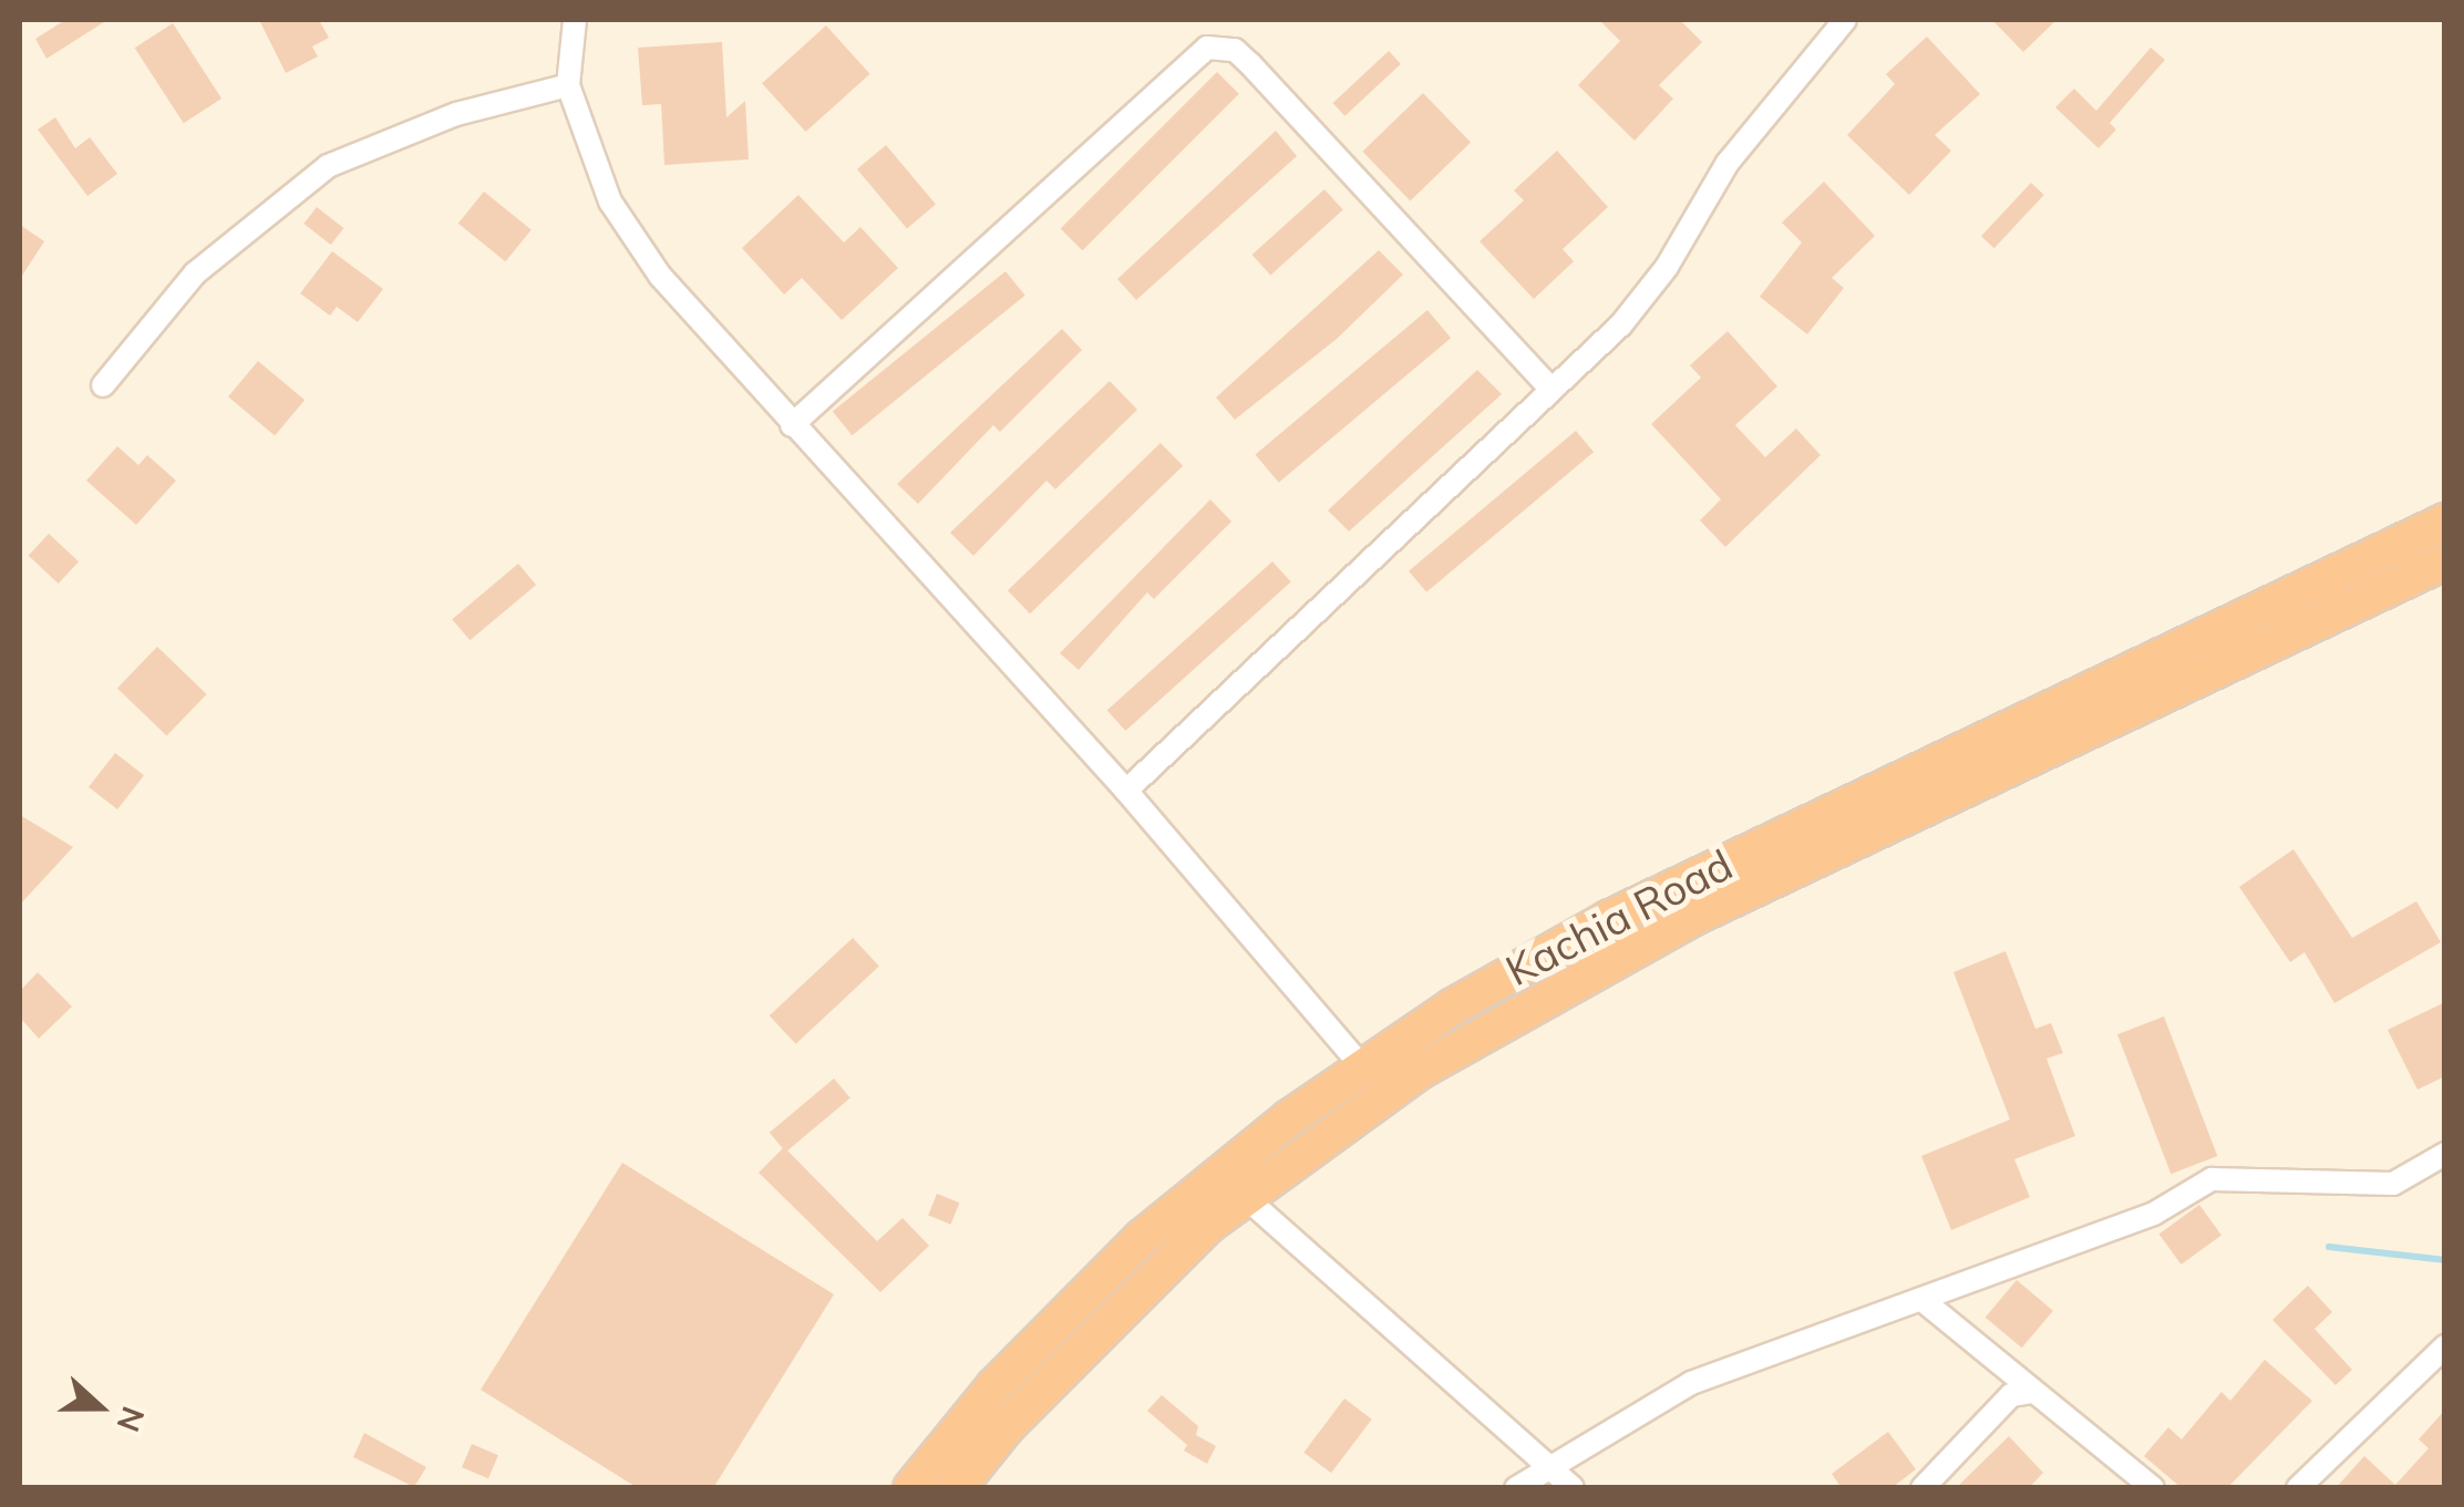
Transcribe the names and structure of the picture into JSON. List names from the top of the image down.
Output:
{
  "streets": {
    "highway": ["Kachia Road"]
  },
  "north": "right"
}
